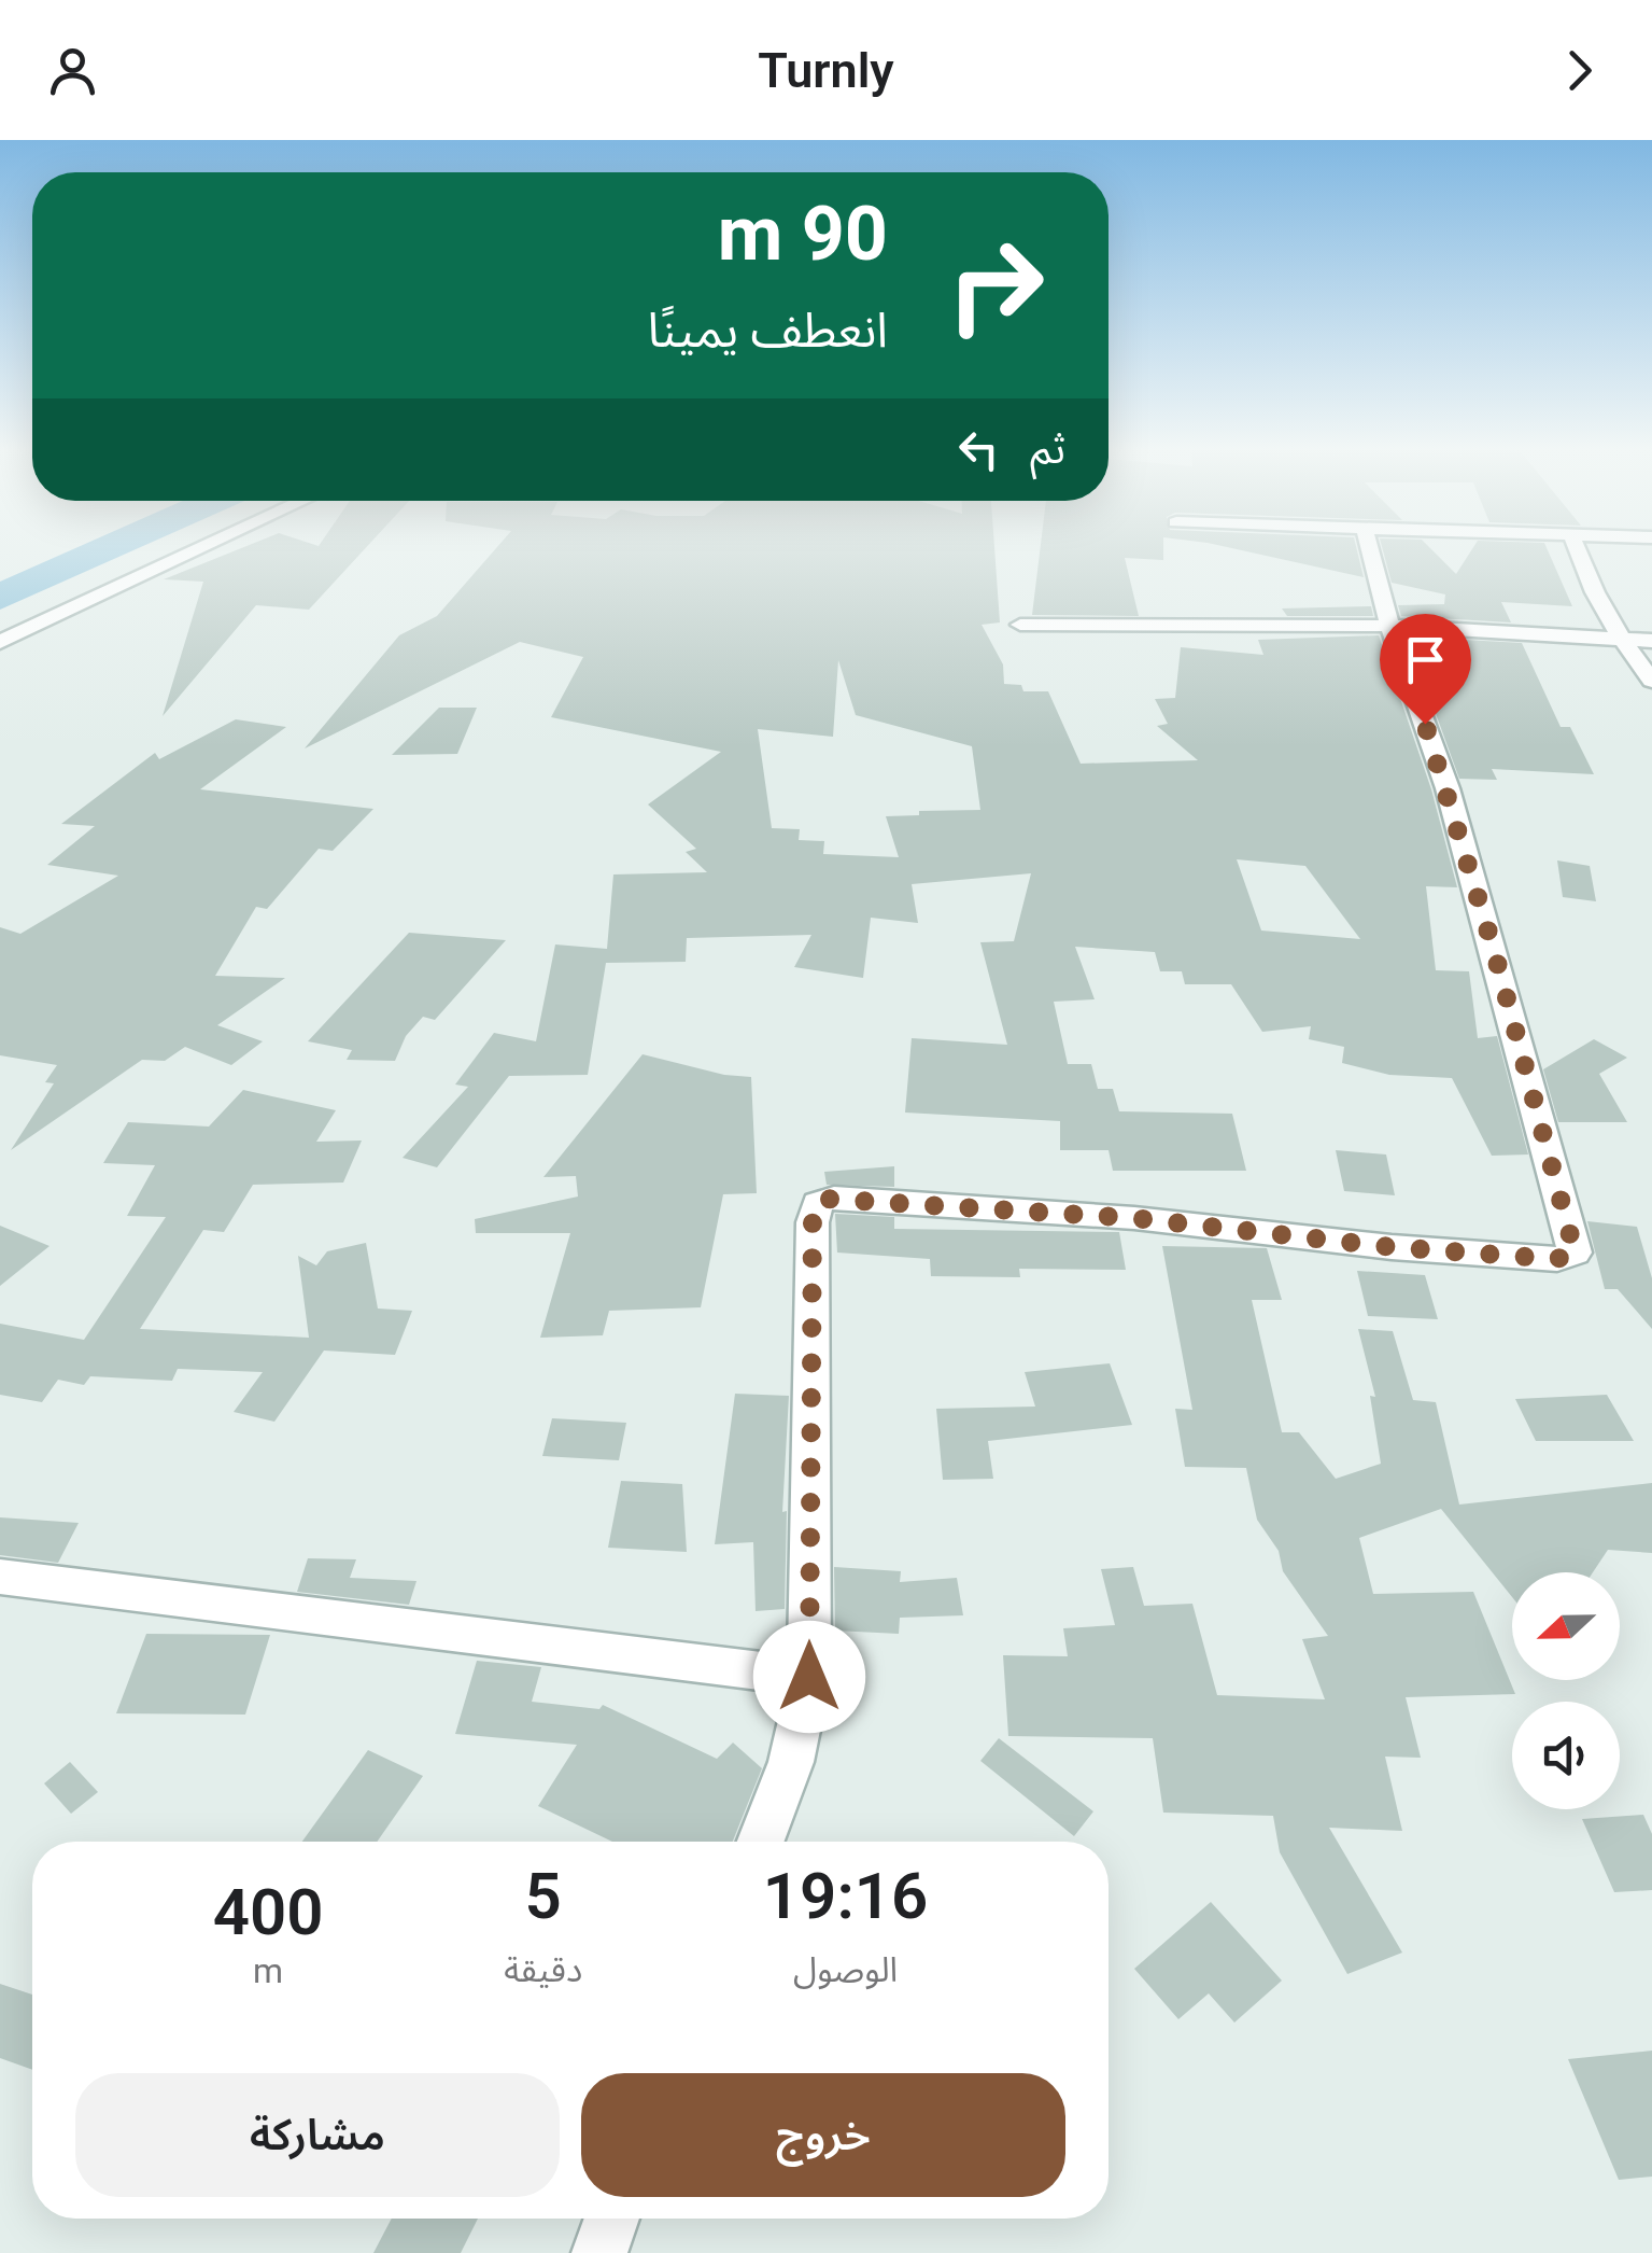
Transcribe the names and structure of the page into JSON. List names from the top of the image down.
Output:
{
  "north": "left",
  "page": {
    "header": "Turnly",
    "turn": ["90 m", "انعطف يمينًا"],
    "then": "ثم",
    "eta": [
      "19:16",
      "الوصول",
      "5",
      "دقيقة",
      "400",
      "m"
    ],
    "buttons": ["خروج", "مشاركة"]
  }
}
